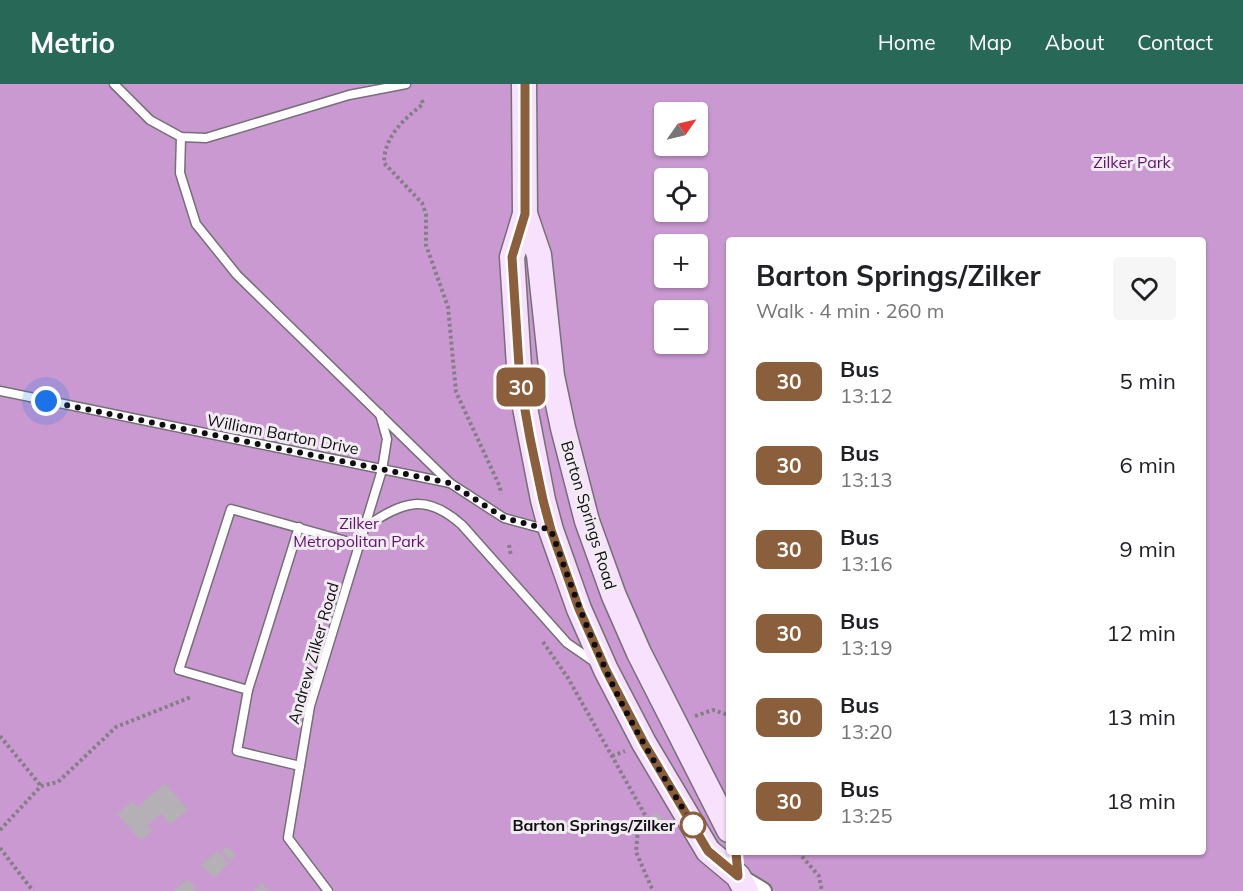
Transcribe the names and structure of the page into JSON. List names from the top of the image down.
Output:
{
  "streets": {
    "main road": ["Barton Springs Road"],
    "lane": ["William Barton Drive", "Andrew Zilker Road"]
  },
  "crossings": [
    ["William Barton Drive", "Barton Springs Road"],
    ["William Barton Drive", "Andrew Zilker Road"]
  ],
  "parks": ["Zilker Park", "Zilker Metropolitan Park"],
  "places": ["Barton Springs/Zilker"],
  "lines": ["bus line 30"],
  "north": "top right",
  "page": {
    "header": "Metrio",
    "nav": [
      "Home",
      "Map",
      "About",
      "Contact"
    ],
    "on_map": "30",
    "map_buttons": ["+", "−"],
    "heading": ["Barton Springs/Zilker", "Walk · 4 min · 260 m"],
    "list": [
      {
        "mark": "30",
        "name": "Bus",
        "note": "13:12",
        "value": "5 min"
      },
      {
        "mark": "30",
        "name": "Bus",
        "note": "13:13",
        "value": "6 min"
      },
      {
        "mark": "30",
        "name": "Bus",
        "note": "13:16",
        "value": "9 min"
      },
      {
        "mark": "30",
        "name": "Bus",
        "note": "13:19",
        "value": "12 min"
      },
      {
        "mark": "30",
        "name": "Bus",
        "note": "13:20",
        "value": "13 min"
      },
      {
        "mark": "30",
        "name": "Bus",
        "note": "13:25",
        "value": "18 min"
      }
    ]
  }
}
